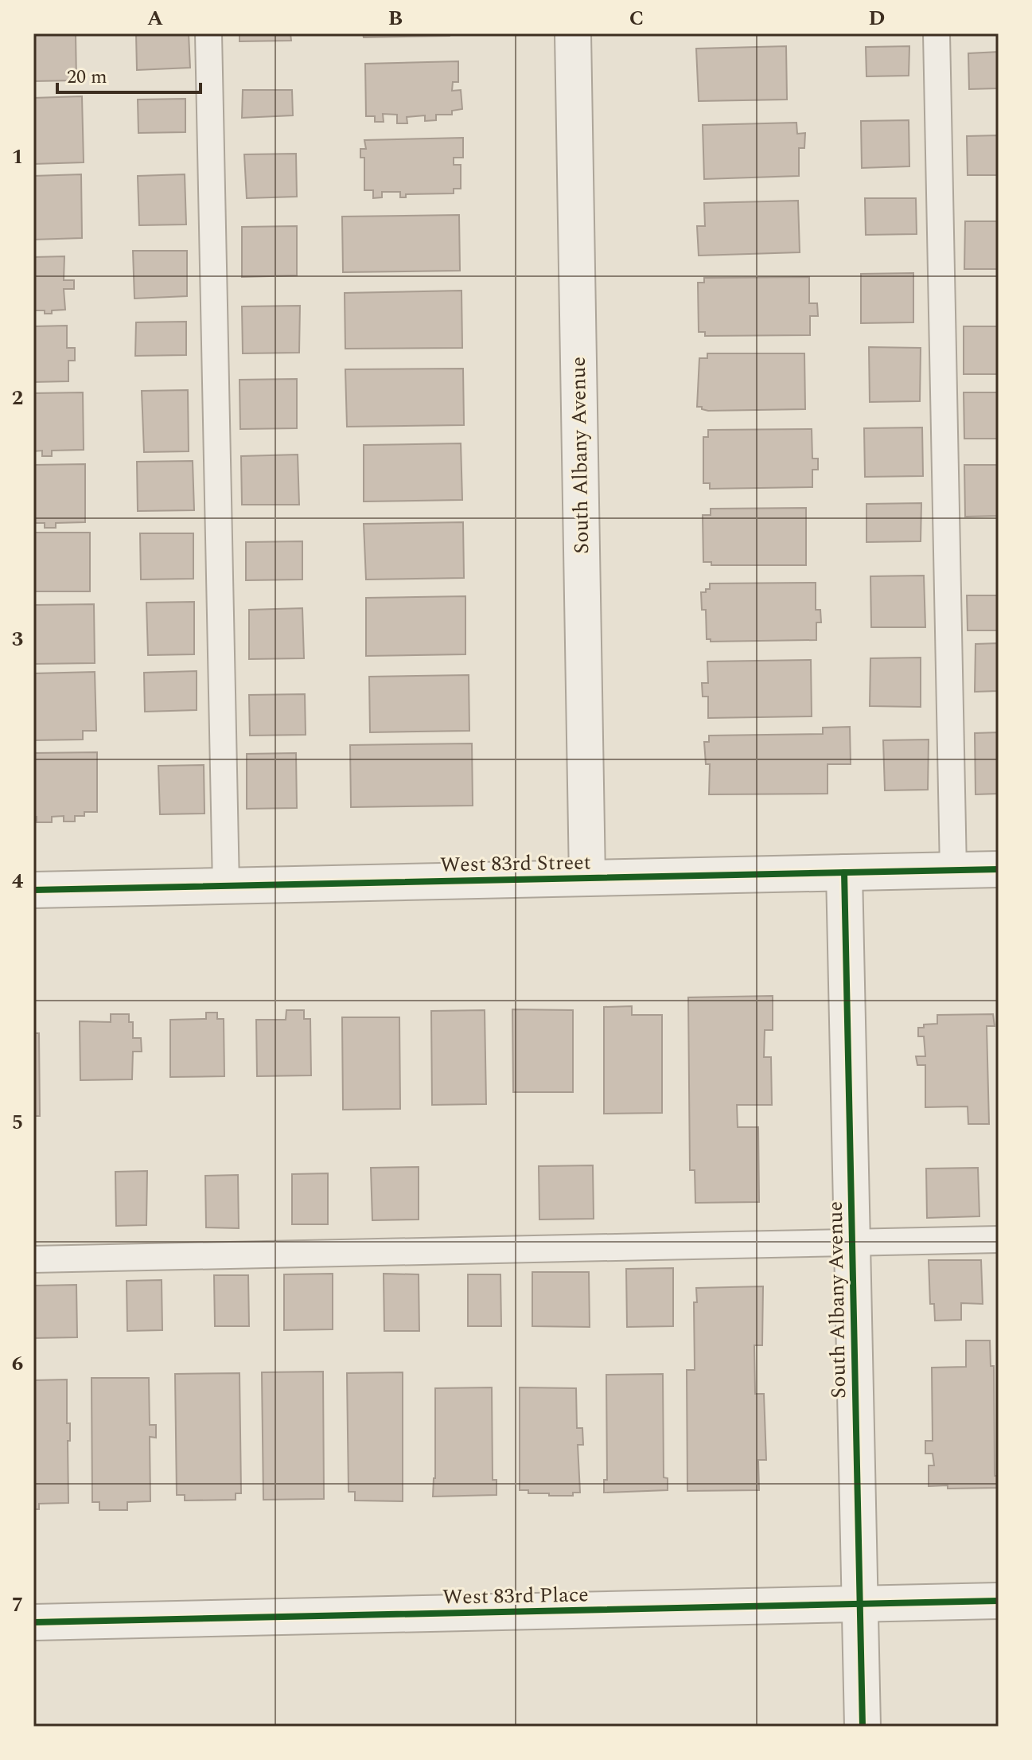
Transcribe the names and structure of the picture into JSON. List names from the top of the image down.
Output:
{
  "streets": {
    "street": ["South Albany Avenue", "West 83rd Street", "West 83rd Place"]
  },
  "crossings": [
    ["South Albany Avenue", "West 83rd Street"],
    ["South Albany Avenue", "West 83rd Place"]
  ],
  "scale_bar": "20 m",
  "grid": {
    "columns": [
      "A",
      "B",
      "C",
      "D"
    ],
    "rows": [
      "1",
      "2",
      "3",
      "4",
      "5",
      "6",
      "7"
    ]
  }
}
